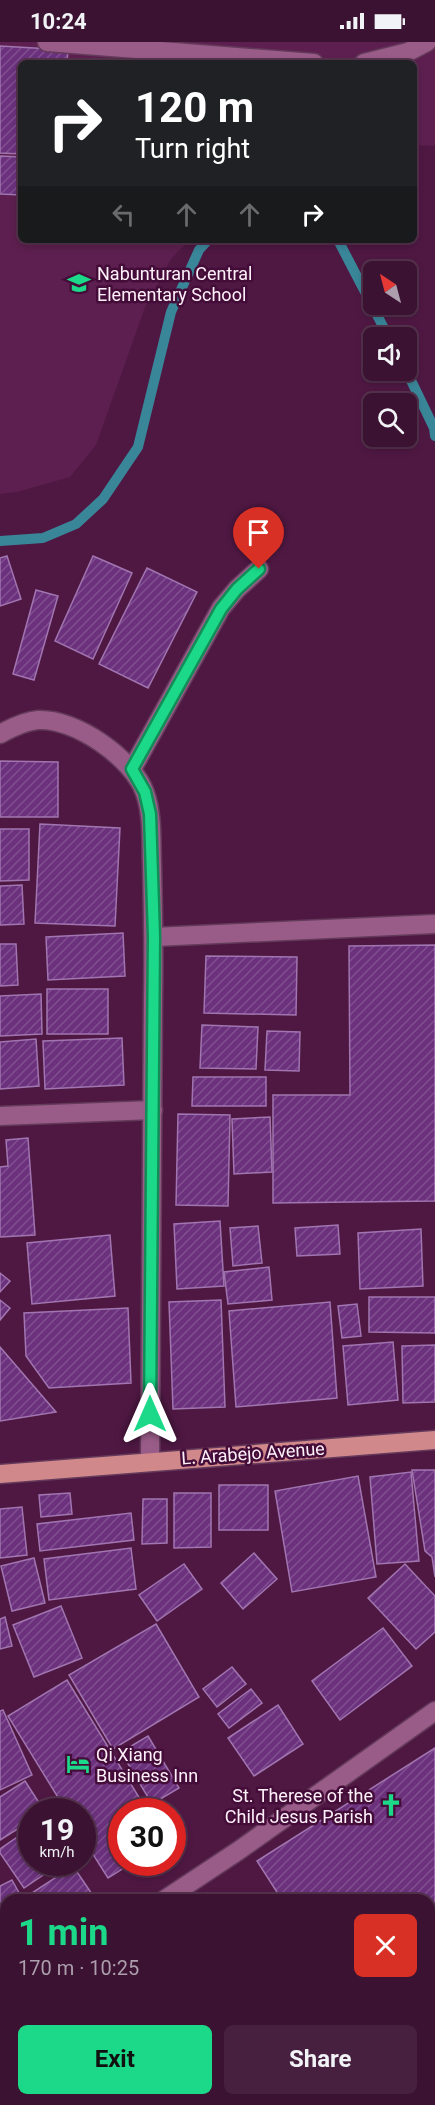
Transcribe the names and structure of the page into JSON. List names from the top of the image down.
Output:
{
  "streets": {
    "main road": ["L. Arabejo Avenue"]
  },
  "places": {
    "school or university": ["Nabunturan Central Elementary School"],
    "hotel": ["Qi Xiang Business Inn"],
    "church": ["St. Therese of the Child Jesus Parish"]
  },
  "north": "top left",
  "page": {
    "status": "10:24",
    "turn": ["120 m", "Turn right"],
    "speed": "19 km/h",
    "limit": "30",
    "heading": ["1 min", "170 m · 10:25"],
    "buttons": ["Exit", "Share"]
  }
}
